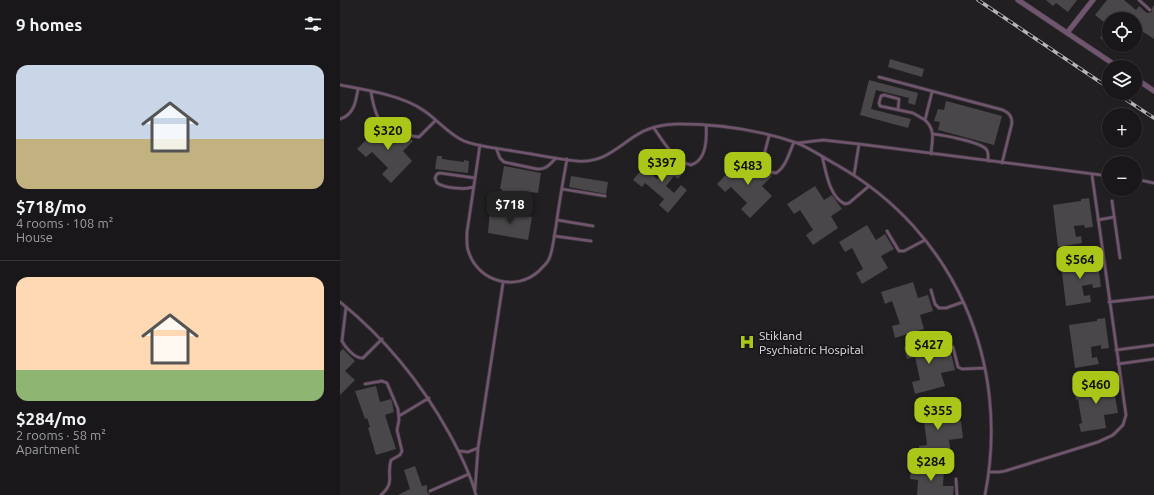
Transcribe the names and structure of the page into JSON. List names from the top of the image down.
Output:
{
  "places": {
    "hospital": ["Stikland Psychiatric Hospital"]
  },
  "page": {
    "heading": "9 homes",
    "map_buttons": ["+", "−"],
    "list": [
      {
        "name": "$718/mo",
        "note": "4 rooms · 108 m² · House"
      },
      {
        "name": "$284/mo",
        "note": "2 rooms · 58 m² · Apartment"
      }
    ],
    "price": [
      "$320",
      "$397",
      "$483",
      "$718",
      "$564",
      "$427",
      "$460",
      "$355",
      "$284"
    ]
  }
}
